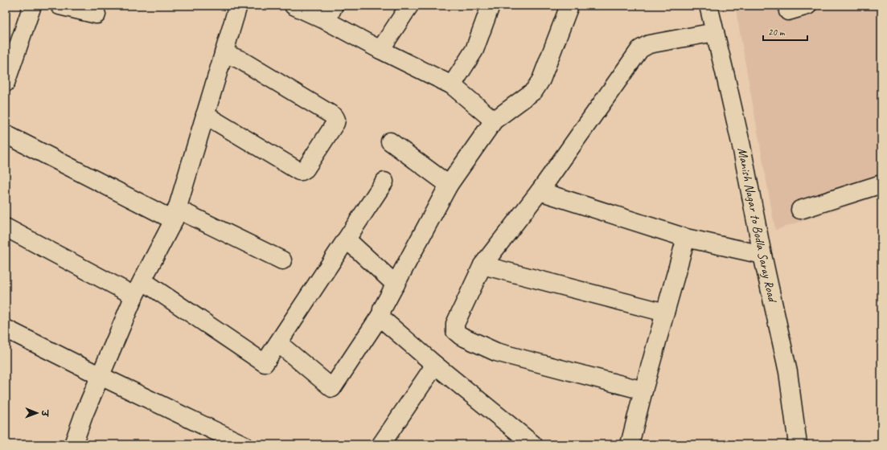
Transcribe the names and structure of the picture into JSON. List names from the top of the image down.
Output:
{
  "streets": {
    "street": ["Manish Nagar to Bodla Saray Road"]
  },
  "scale_bar": "20 m",
  "north": "right"
}
